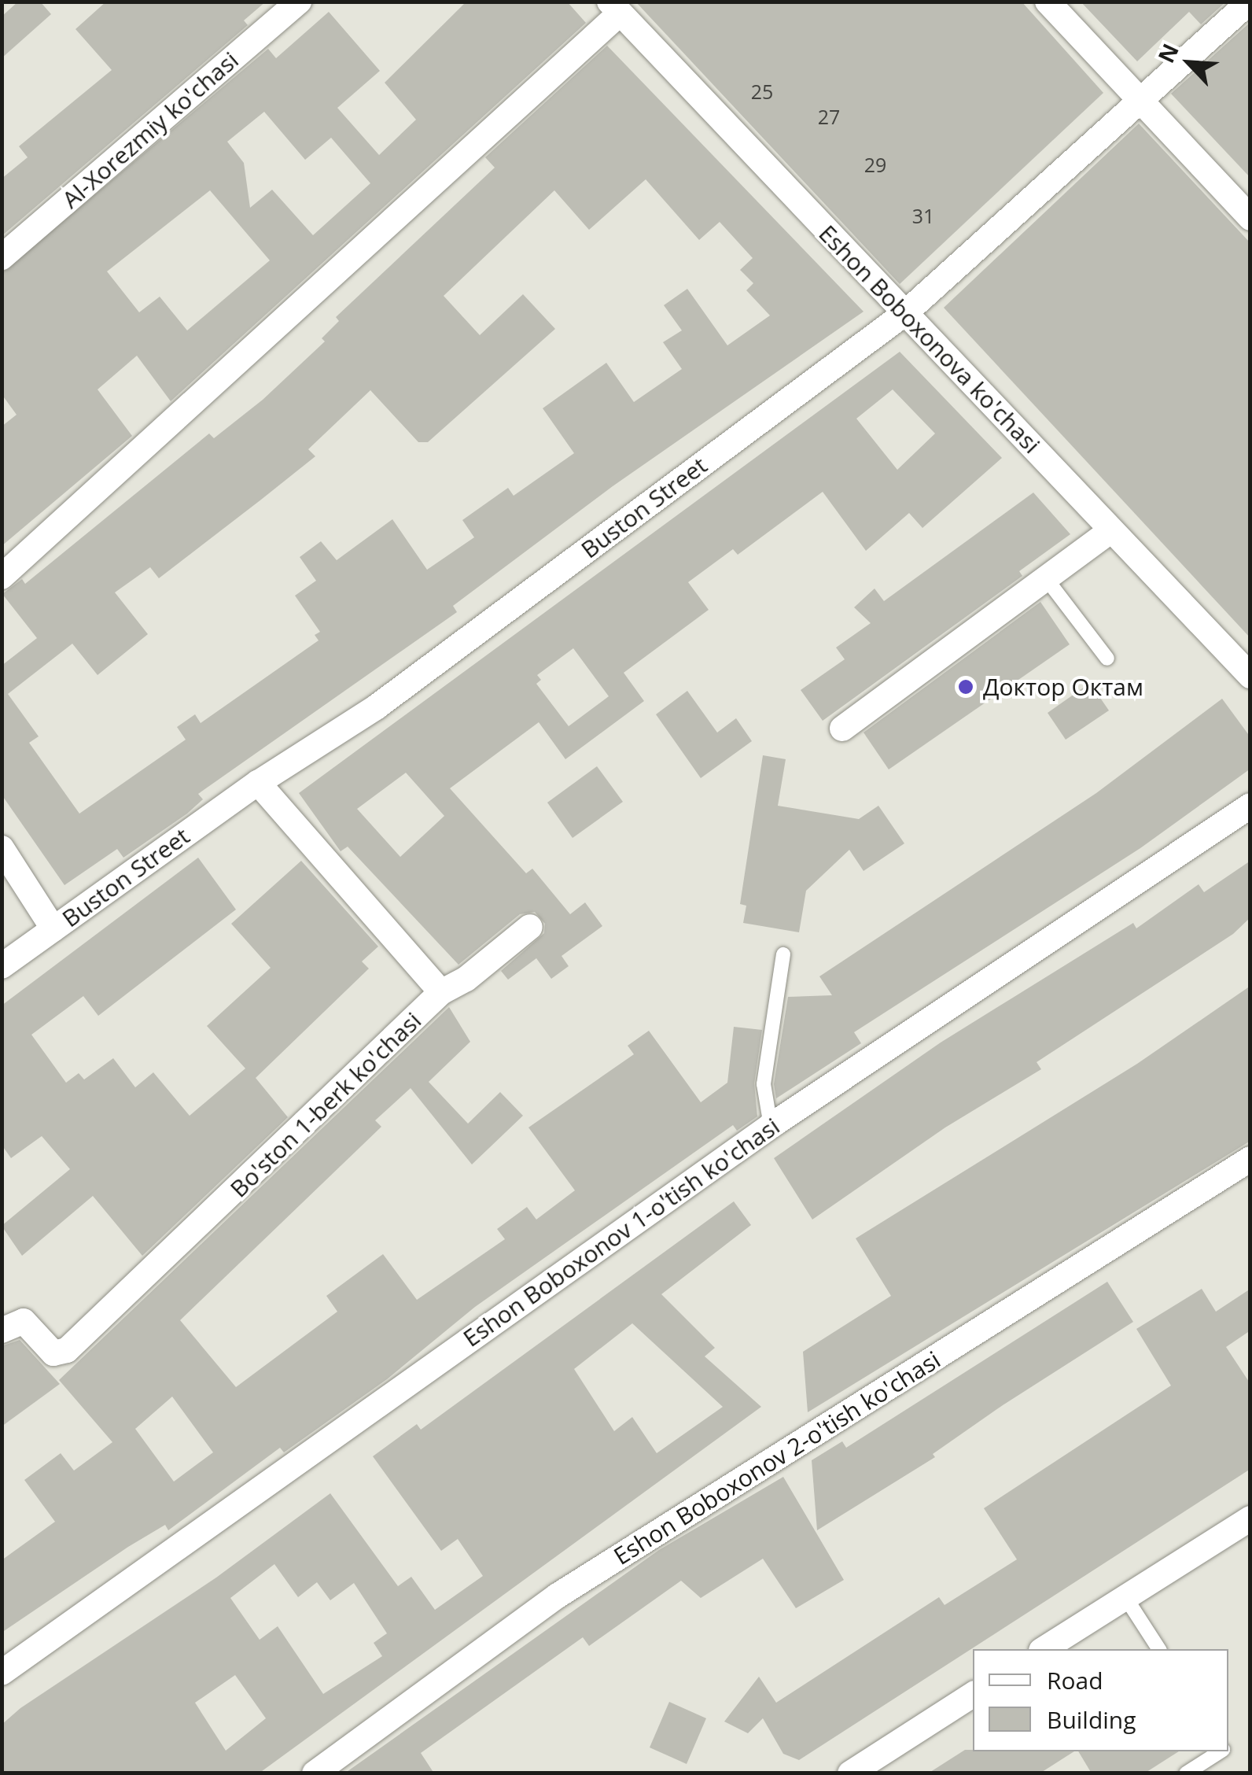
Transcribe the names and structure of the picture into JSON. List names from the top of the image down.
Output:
{
  "streets": {
    "street": [
      "Al-Xorezmiy ko'chasi",
      "Eshon Boboxonova ko'chasi",
      "Buston Street",
      "Bo'ston 1-berk ko'chasi",
      "Eshon Boboxonov 1-o'tish ko'chasi",
      "Eshon Boboxonov 2-o'tish ko'chasi"
    ]
  },
  "crossings": [
    ["Eshon Boboxonova ko'chasi", "Buston Street"],
    ["Buston Street", "Bo'ston 1-berk ko'chasi"]
  ],
  "places": ["Доктор Октам"],
  "house_numbers": [
    "25",
    "27",
    "29",
    "31"
  ],
  "legend": ["Road", "Building"],
  "north": "top left"
}
